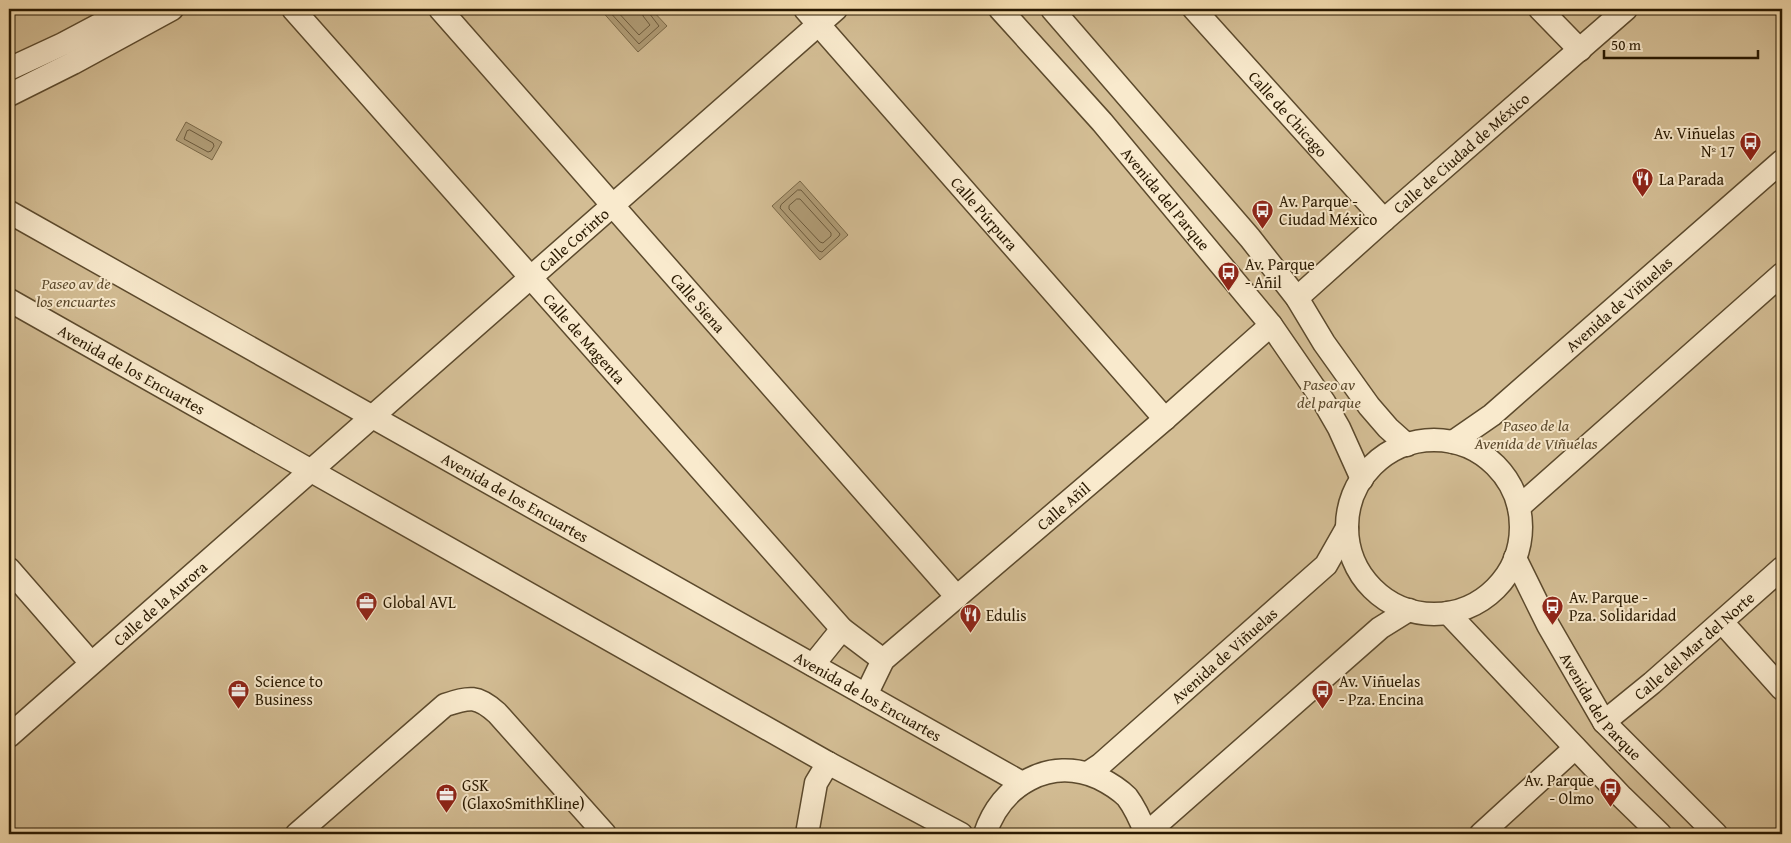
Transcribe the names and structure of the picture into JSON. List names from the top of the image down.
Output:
{
  "streets": {
    "street": [
      "Calle de Chicago",
      "Calle de Ciudad de México",
      "Avenida del Parque",
      "Calle Púrpura",
      "Calle Corinto",
      "Calle Siena",
      "Avenida de Viñuelas",
      "Calle de Magenta",
      "Avenida de los Encuartes",
      "Calle Añil",
      "Calle de la Aurora",
      "Calle del Mar del Norte"
    ]
  },
  "crossings": [
    ["Calle de Chicago", "Calle de Ciudad de México"],
    ["Avenida del Parque", "Avenida de Viñuelas"],
    ["Avenida del Parque", "Calle Añil"],
    ["Avenida del Parque", "Calle del Mar del Norte"],
    ["Calle Púrpura", "Calle Corinto"],
    ["Calle Púrpura", "Calle Añil"],
    ["Calle Corinto", "Calle Siena"],
    ["Calle Corinto", "Calle de Magenta"],
    ["Calle Corinto", "Avenida de los Encuartes"],
    ["Calle Corinto", "Calle de la Aurora"],
    ["Calle Siena", "Calle Añil"],
    ["Calle de Magenta", "Calle Añil"],
    ["Avenida de los Encuartes", "Calle Añil"],
    ["Avenida de los Encuartes", "Calle de la Aurora"]
  ],
  "parks": ["Paseo av de los encuartes", "Paseo av del parque", "Paseo de la Avenida de Viñuelas"],
  "places": {
    "bus stop": [
      "Av. Viñuelas Nº 17",
      "Av. Parque - Ciudad México",
      "Av. Parque - Añil",
      "Av. Parque - Pza. Solidaridad",
      "Av. Viñuelas - Pza. Encina",
      "Av. Parque - Olmo"
    ],
    "restaurant": ["La Parada", "Edulis"],
    "office": ["Global AVL", "Science to Business", "GSK (GlaxoSmithKline)"]
  },
  "scale_bar": "50 m"
}
